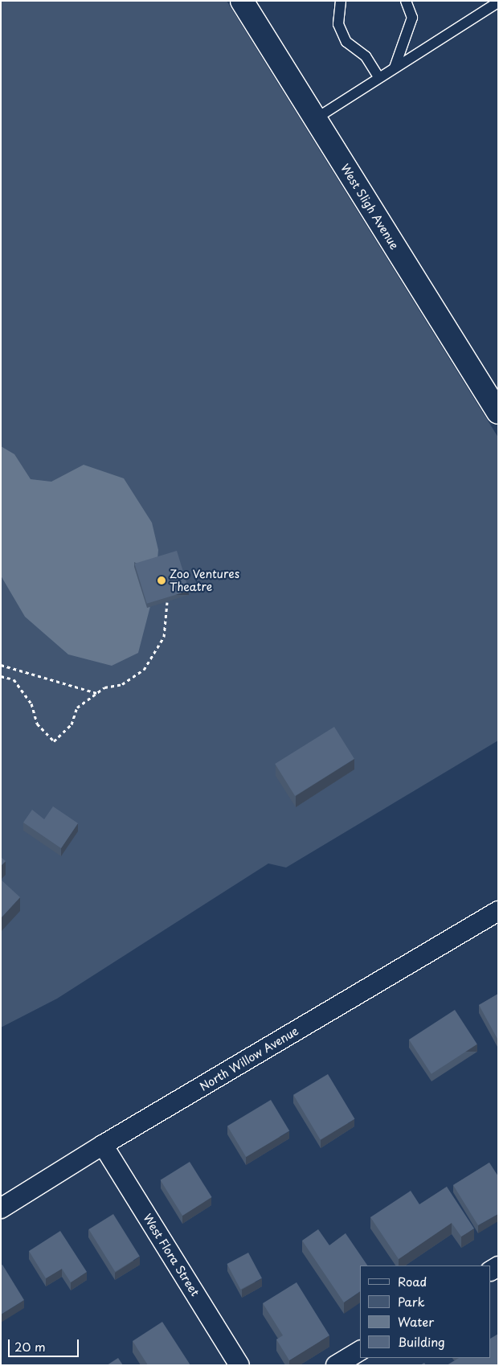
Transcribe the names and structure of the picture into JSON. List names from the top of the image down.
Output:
{
  "streets": {
    "main road": ["West Sligh Avenue"],
    "street": ["North Willow Avenue", "West Flora Street"]
  },
  "crossings": [
    ["North Willow Avenue", "West Flora Street"]
  ],
  "places": ["Zoo Ventures Theatre"],
  "legend": [
    "Road",
    "Park",
    "Water",
    "Building"
  ],
  "scale_bar": "20 m"
}
